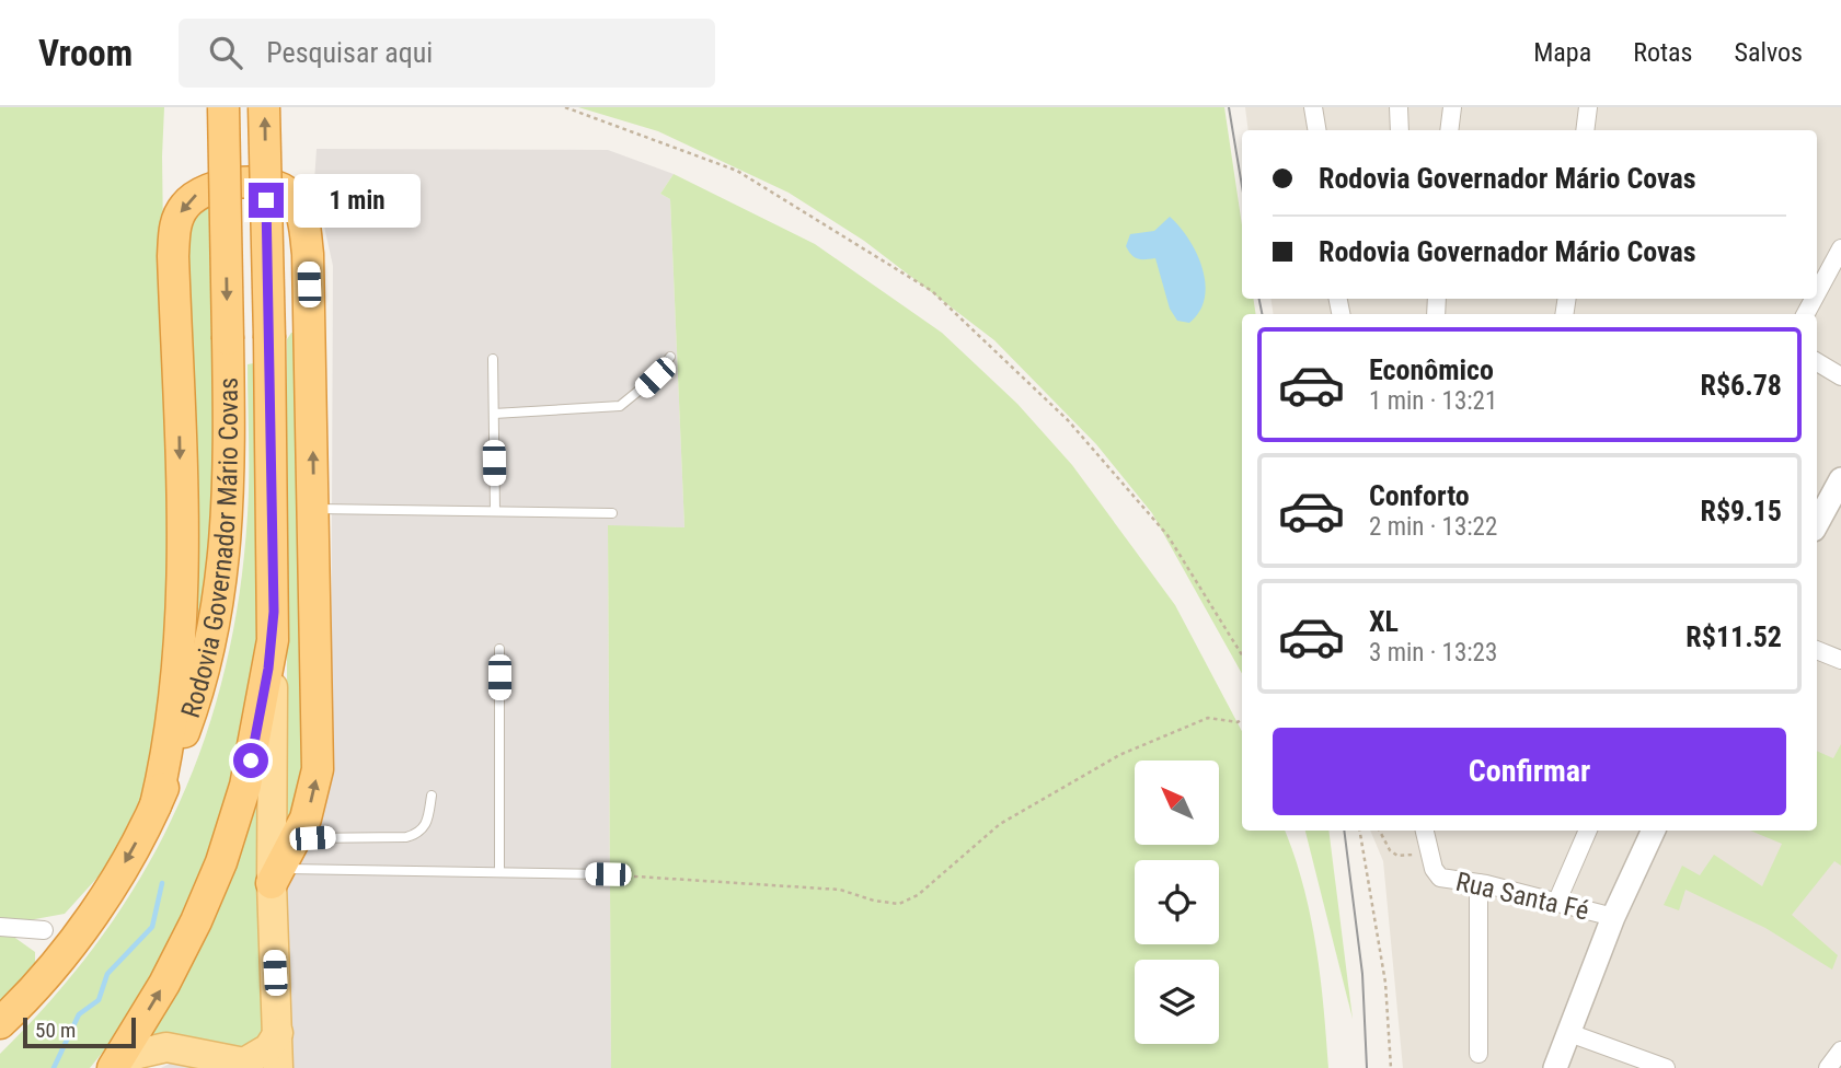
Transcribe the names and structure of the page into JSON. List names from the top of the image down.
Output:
{
  "streets": {
    "highway": ["Rodovia Governador Mário Covas"],
    "street": ["Rua Santa Fé"]
  },
  "scale_bar": "50 m",
  "north": "top left",
  "page": {
    "header": "Vroom",
    "search": "Pesquisar aqui",
    "nav": ["Mapa", "Rotas", "Salvos"],
    "banner": ["Rodovia Governador Mário Covas", "Rodovia Governador Mário Covas"],
    "bubble": "1 min",
    "list": [
      {
        "name": "Econômico",
        "note": "1 min · 13:21",
        "value": "R$6.78"
      },
      {
        "name": "Conforto",
        "note": "2 min · 13:22",
        "value": "R$9.15"
      },
      {
        "name": "XL",
        "note": "3 min · 13:23",
        "value": "R$11.52"
      }
    ],
    "buttons": "Confirmar",
    "scale": "50 m"
  }
}
